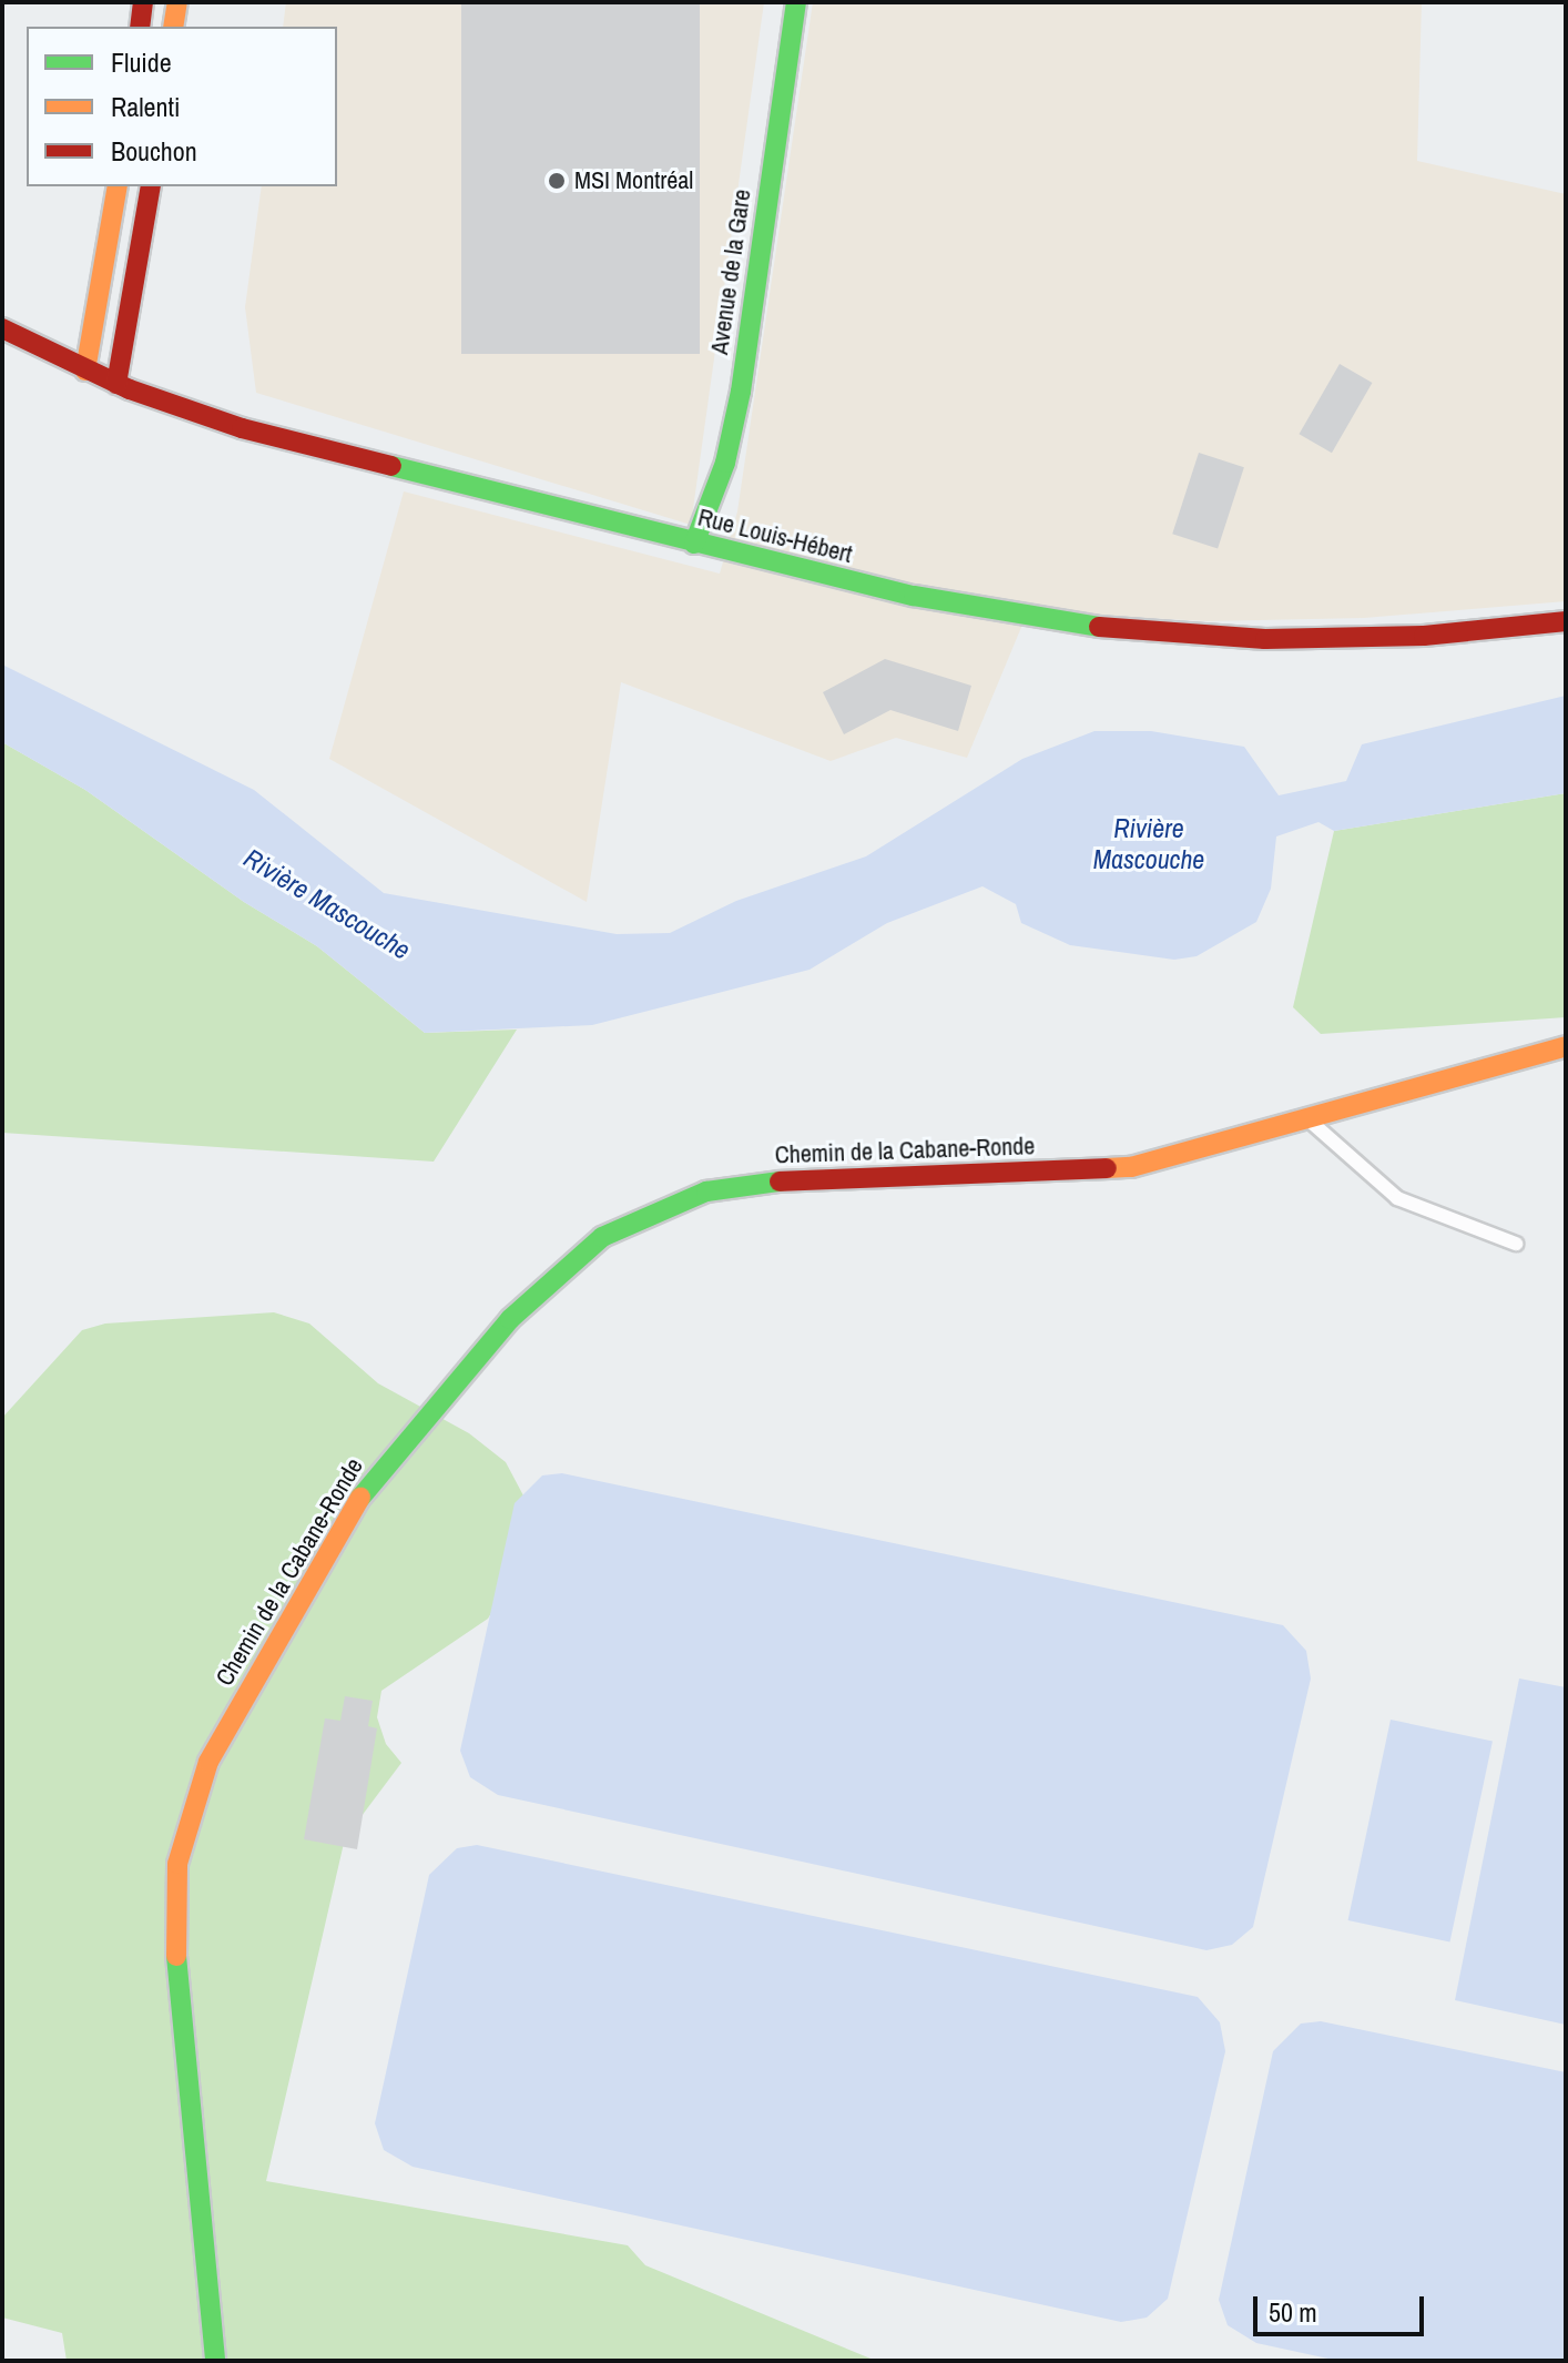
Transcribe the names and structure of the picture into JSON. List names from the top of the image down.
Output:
{
  "streets": {
    "main road": ["Avenue de la Gare", "Rue Louis-Hébert", "Chemin de la Cabane-Ronde"]
  },
  "crossings": [
    ["Avenue de la Gare", "Rue Louis-Hébert"]
  ],
  "water": ["Rivière Mascouche"],
  "places": ["MSI Montréal"],
  "legend": ["Fluide", "Ralenti", "Bouchon"],
  "scale_bar": "50 m"
}
